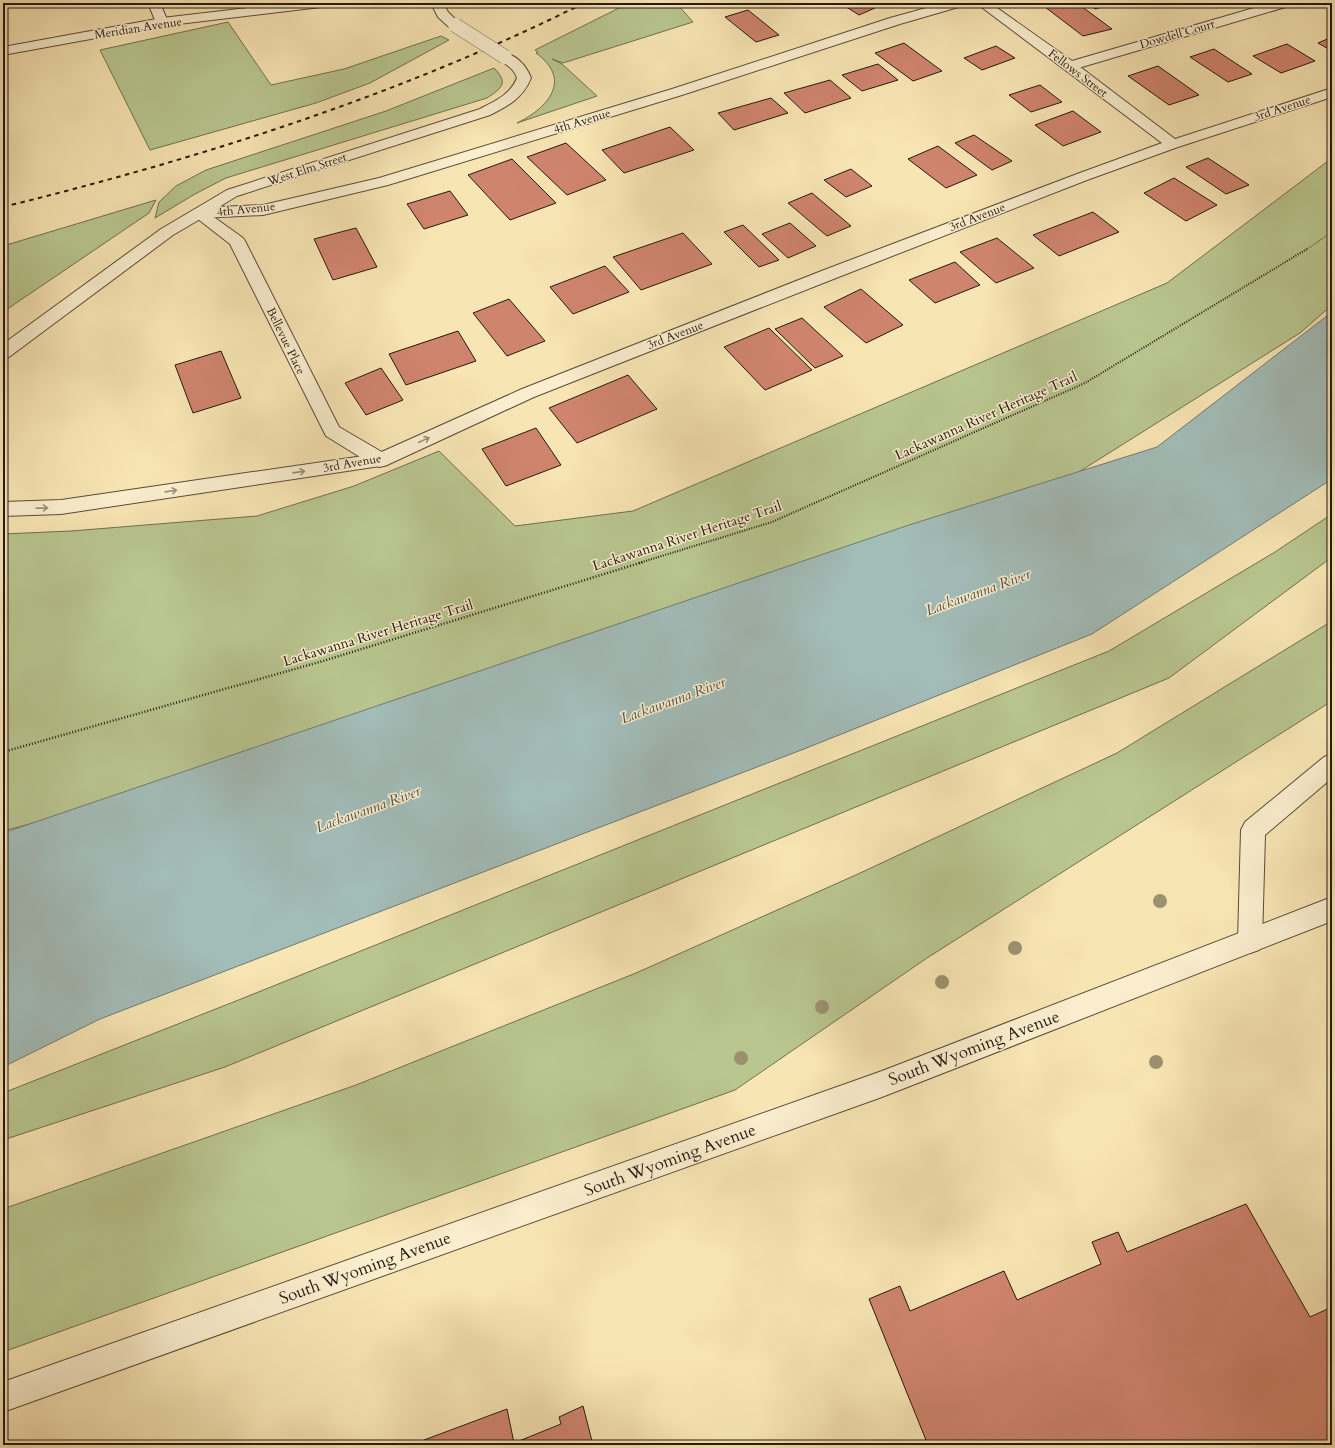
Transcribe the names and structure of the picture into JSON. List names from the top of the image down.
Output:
{
  "streets": {
    "street": [
      "Meridian Avenue",
      "Dowdell Court",
      "Fellows Street",
      "3rd Avenue",
      "4th Avenue",
      "West Elm Street",
      "Bellevue Place",
      "South Wyoming Avenue"
    ],
    "path": ["Lackawanna River Heritage Trail"]
  },
  "crossings": [
    ["Dowdell Court", "Fellows Street"],
    ["Fellows Street", "3rd Avenue"],
    ["3rd Avenue", "Bellevue Place"],
    ["4th Avenue", "West Elm Street"],
    ["4th Avenue", "Bellevue Place"],
    ["West Elm Street", "Bellevue Place"]
  ],
  "one_way": ["3rd Avenue"],
  "water": ["Lackawanna River"]
}
